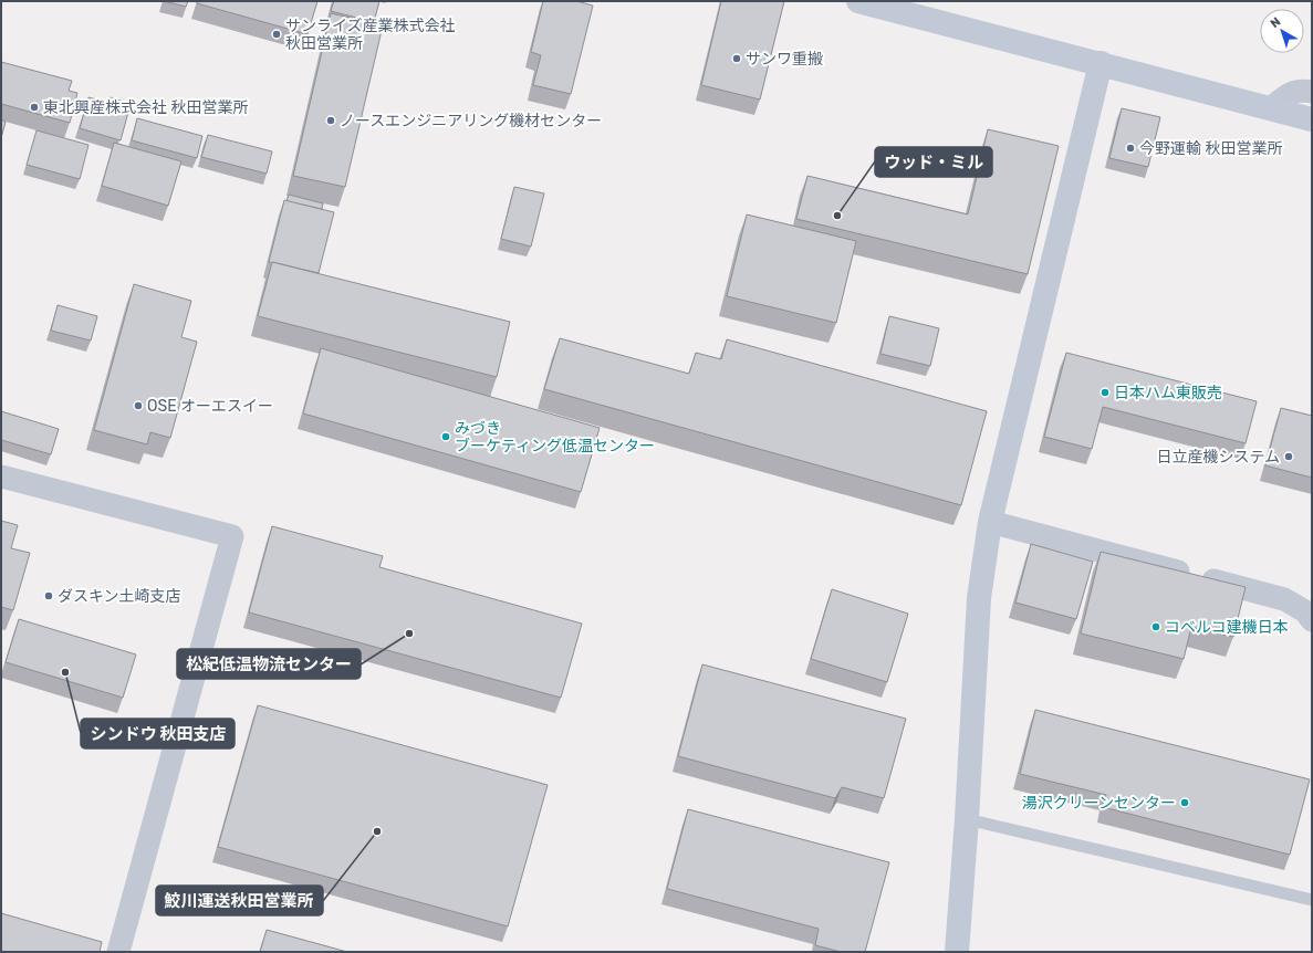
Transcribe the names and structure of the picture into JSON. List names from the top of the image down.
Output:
{
  "places": [
    "サンライズ産業株式会社 秋田営業所",
    "サンワ重搬",
    "東北興産株式会社 秋田営業所",
    "ノースエンジニアリング機材センター",
    "今野運輸 秋田営業所",
    "ウッド・ミル",
    "日本ハム東販売",
    "OSE オーエスイー",
    "みづき ブーケティング低温センター",
    "日立産機システム",
    "ダスキン土崎支店",
    "コベルコ建機日本",
    "松紀低温物流センター",
    "シンドウ 秋田支店",
    "湯沢クリーンセンター",
    "鮫川運送秋田営業所"
  ],
  "north": "top left"
}
